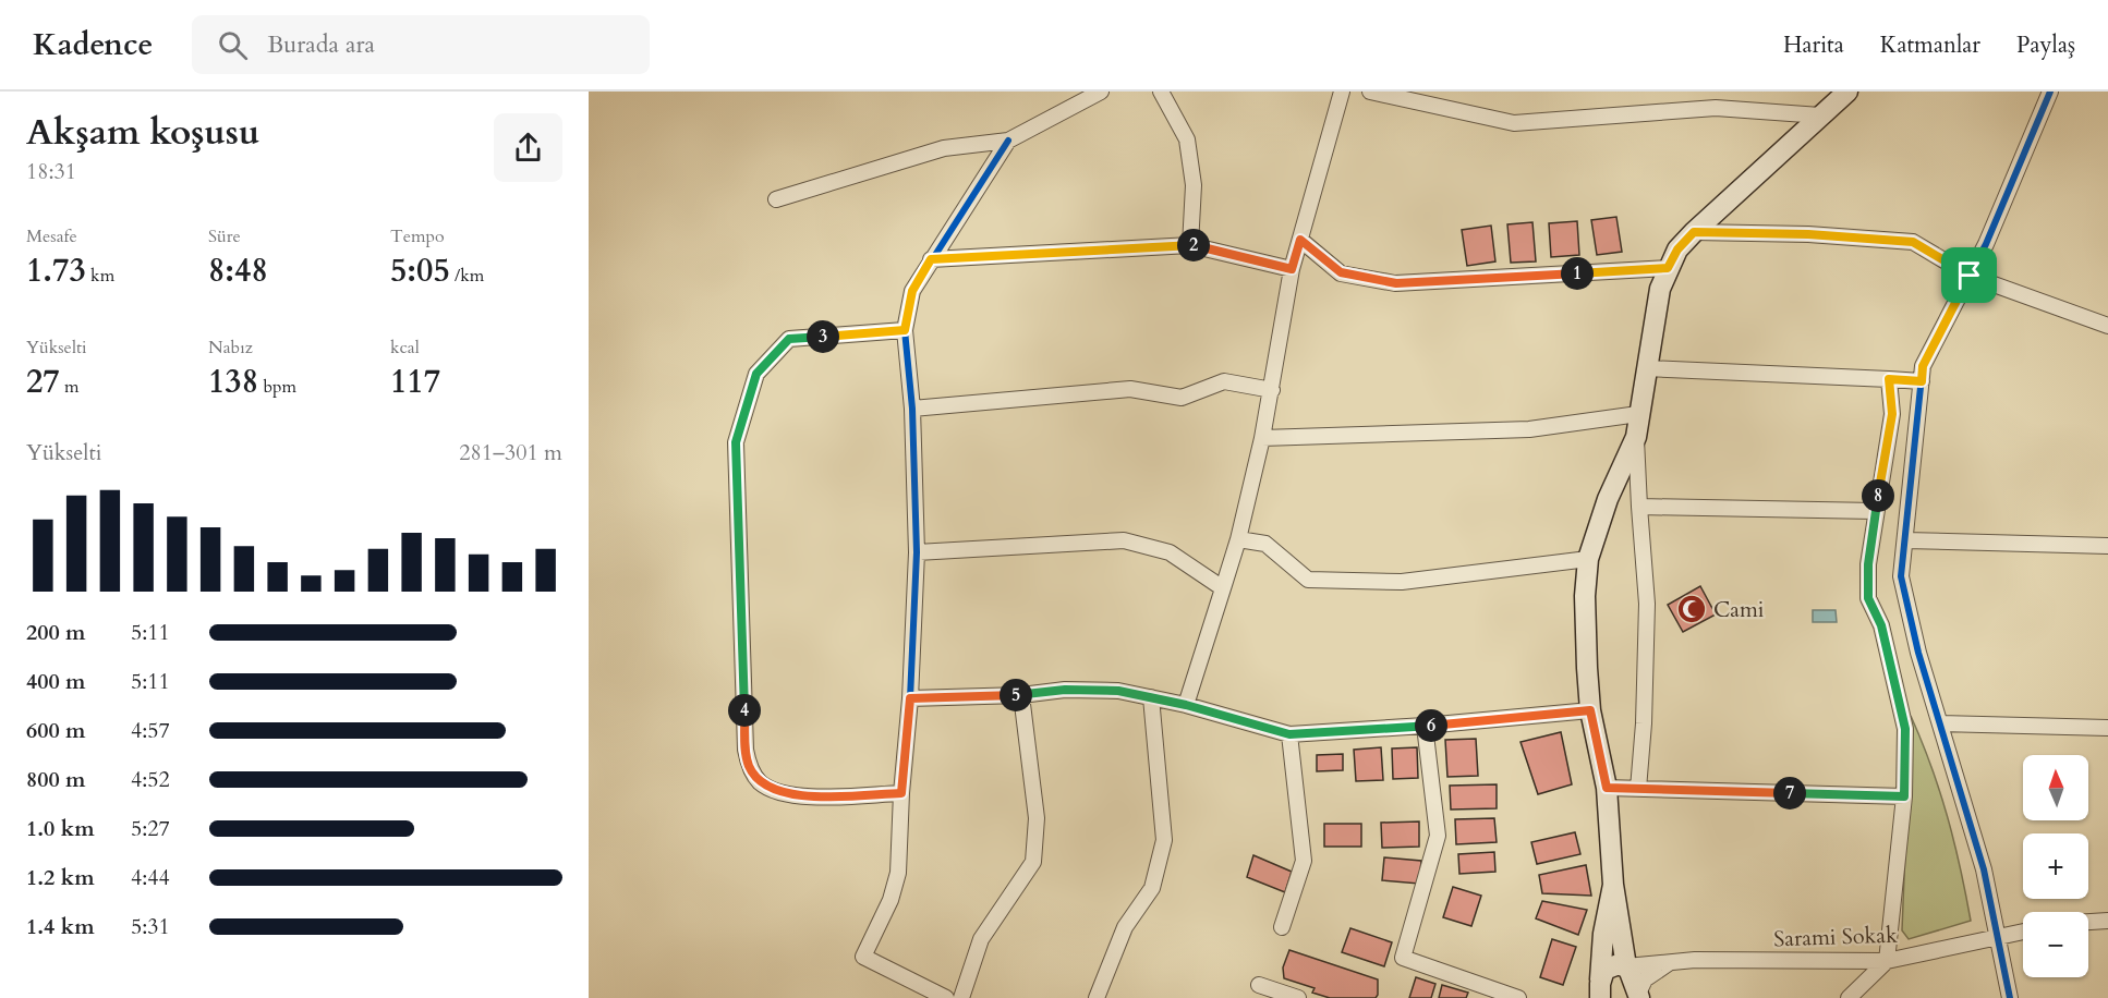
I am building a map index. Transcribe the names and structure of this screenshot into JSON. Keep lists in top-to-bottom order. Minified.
{"streets":{"street":["Sarami Sokak"]},"places":{"mosque":["Cami"]},"north":"top","page":{"header":"Kadence","search":"Burada ara","nav":["Harita","Katmanlar","Paylaş"],"heading":["Akşam koşusu","18:31"],"stats":[["Mesafe","1.73 km"],["Süre","8:48"],["Tempo","5:05 /km"],["Yükselti","27 m"],["Nabız","138 bpm"],["kcal","117"]],"pins":["2","1","3","8","5","4","6","7"],"chart":["Yükselti","281–301 m"],"list":[{"name":"200 m","note":"5:11"},{"name":"400 m","note":"5:11"},{"name":"600 m","note":"4:57"},{"name":"800 m","note":"4:52"},{"name":"1.0 km","note":"5:27"},{"name":"1.2 km","note":"4:44"},{"name":"1.4 km","note":"5:31"}],"map_buttons":["+","−"]}}
